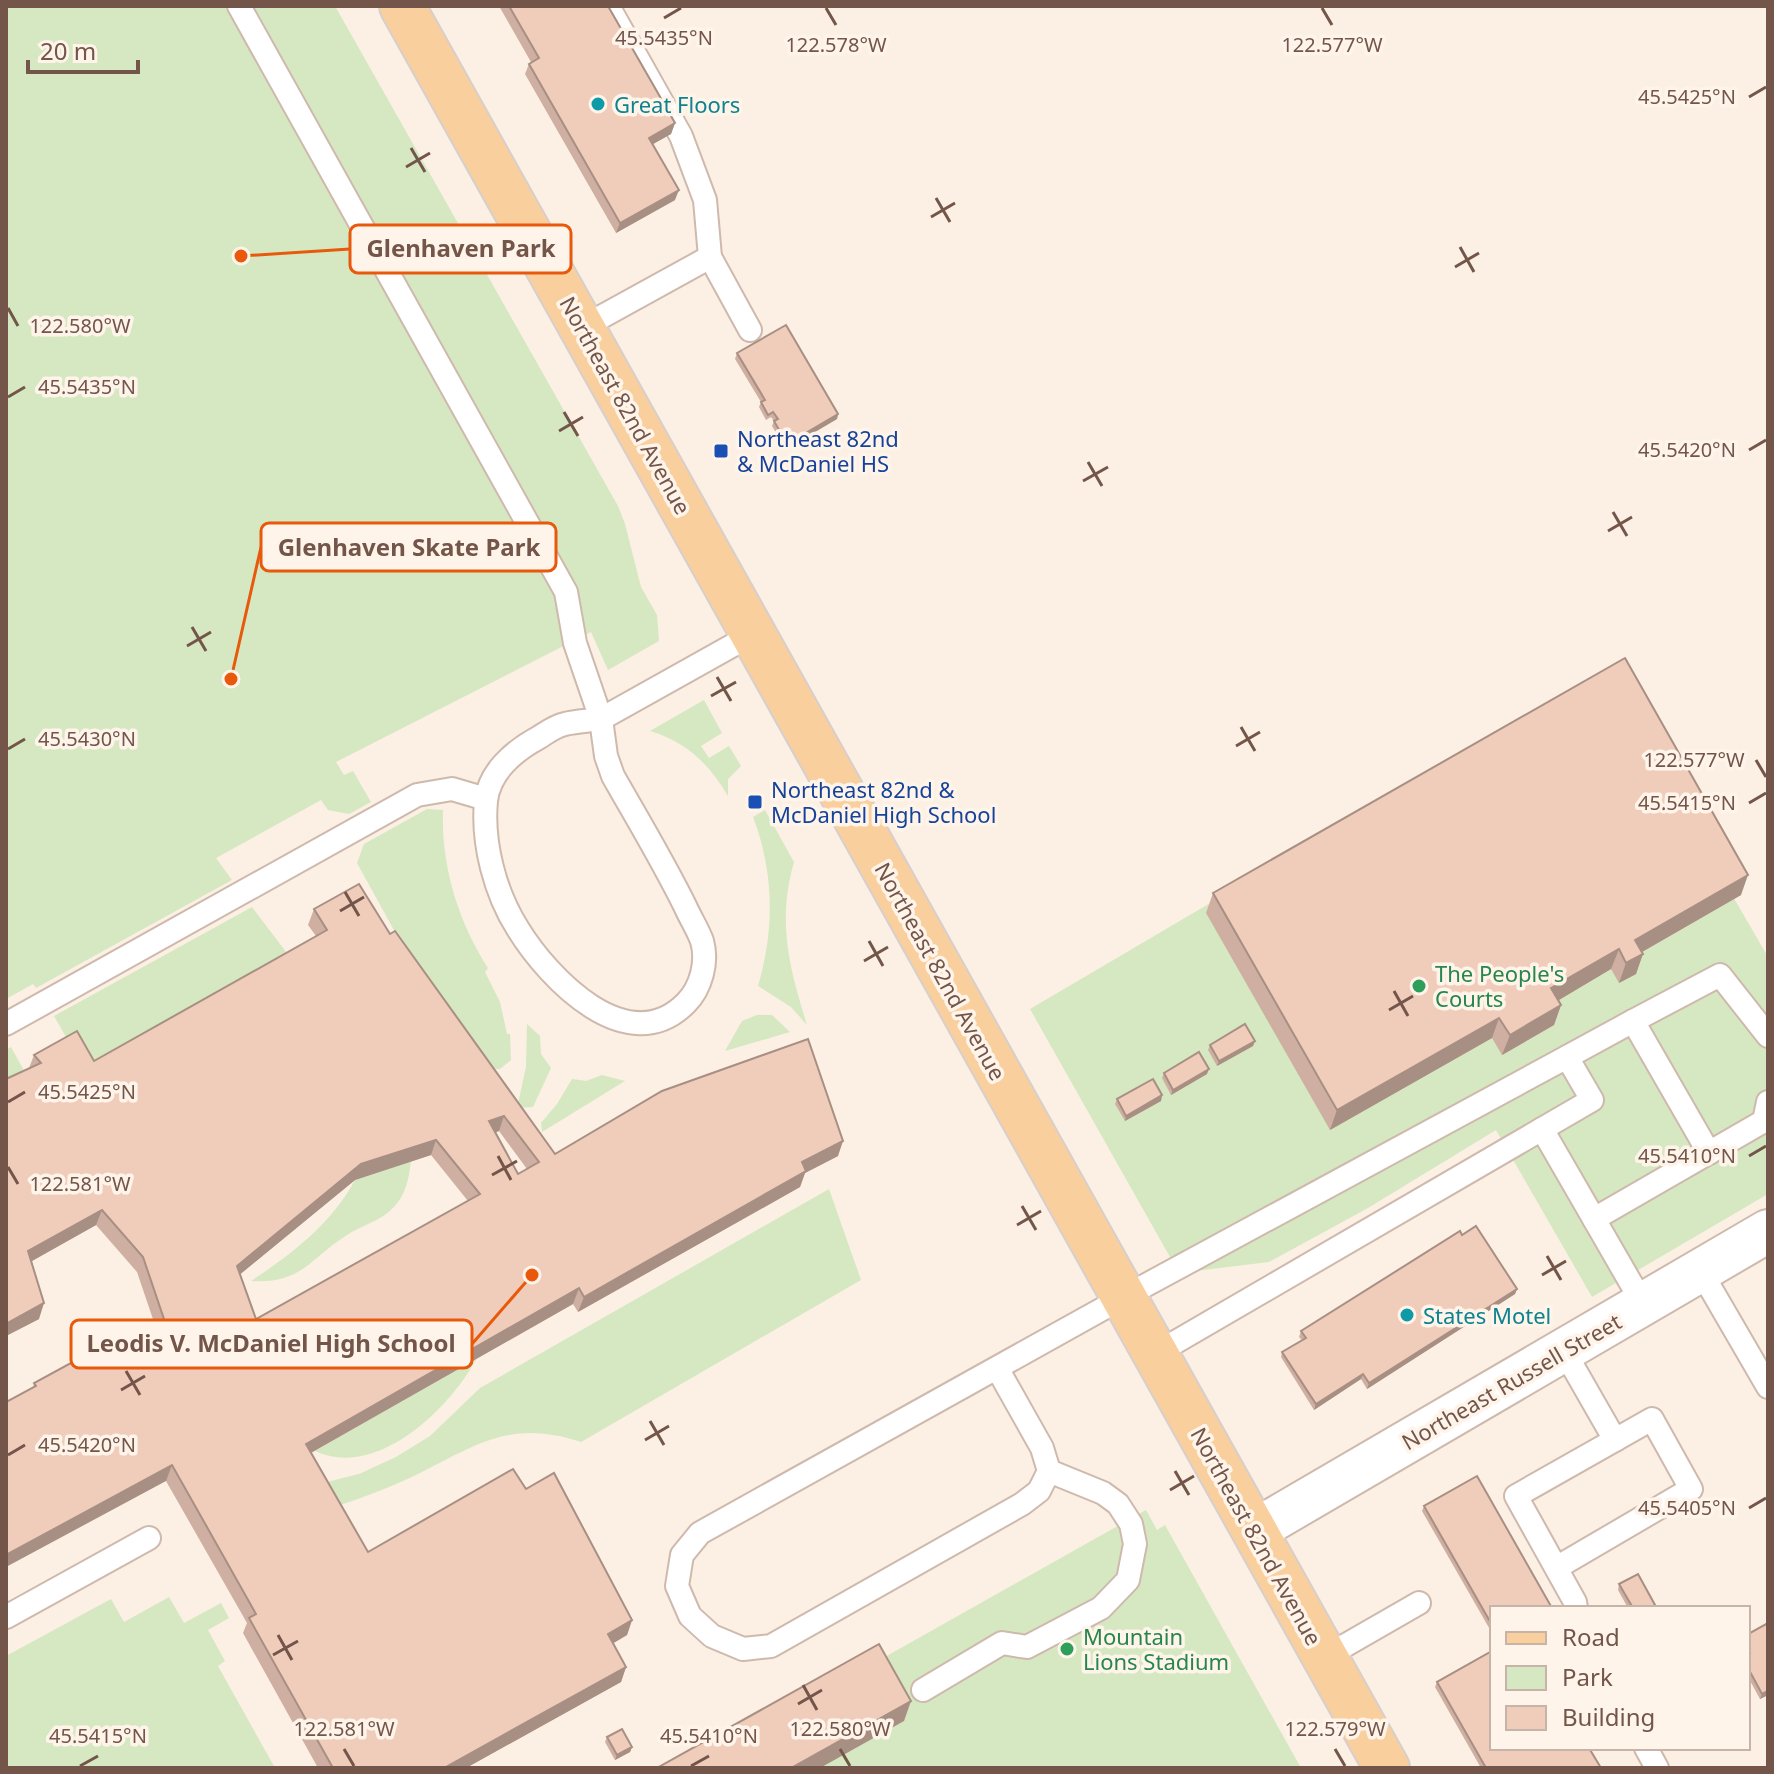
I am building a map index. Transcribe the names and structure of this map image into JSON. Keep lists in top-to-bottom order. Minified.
{"streets":{"main road":["Northeast 82nd Avenue"],"street":["Northeast Russell Street"]},"crossings":[["Northeast 82nd Avenue","Northeast Russell Street"]],"places":{"other":["Great Floors","Glenhaven Park","Glenhaven Skate Park","The People's Courts","Leodis V. McDaniel High School","States Motel","Mountain Lions Stadium"],"transit":["Northeast 82nd & McDaniel HS","Northeast 82nd & McDaniel High School"]},"legend":["Road","Park","Building"],"scale_bar":"20 m","coordinates":["45.5435°N","122.578°W","122.577°W","45.5425°N","122.580°W","45.5420°N","45.5430°N","45.5415°N","45.5410°N","122.581°W","45.5405°N","122.579°W"]}
